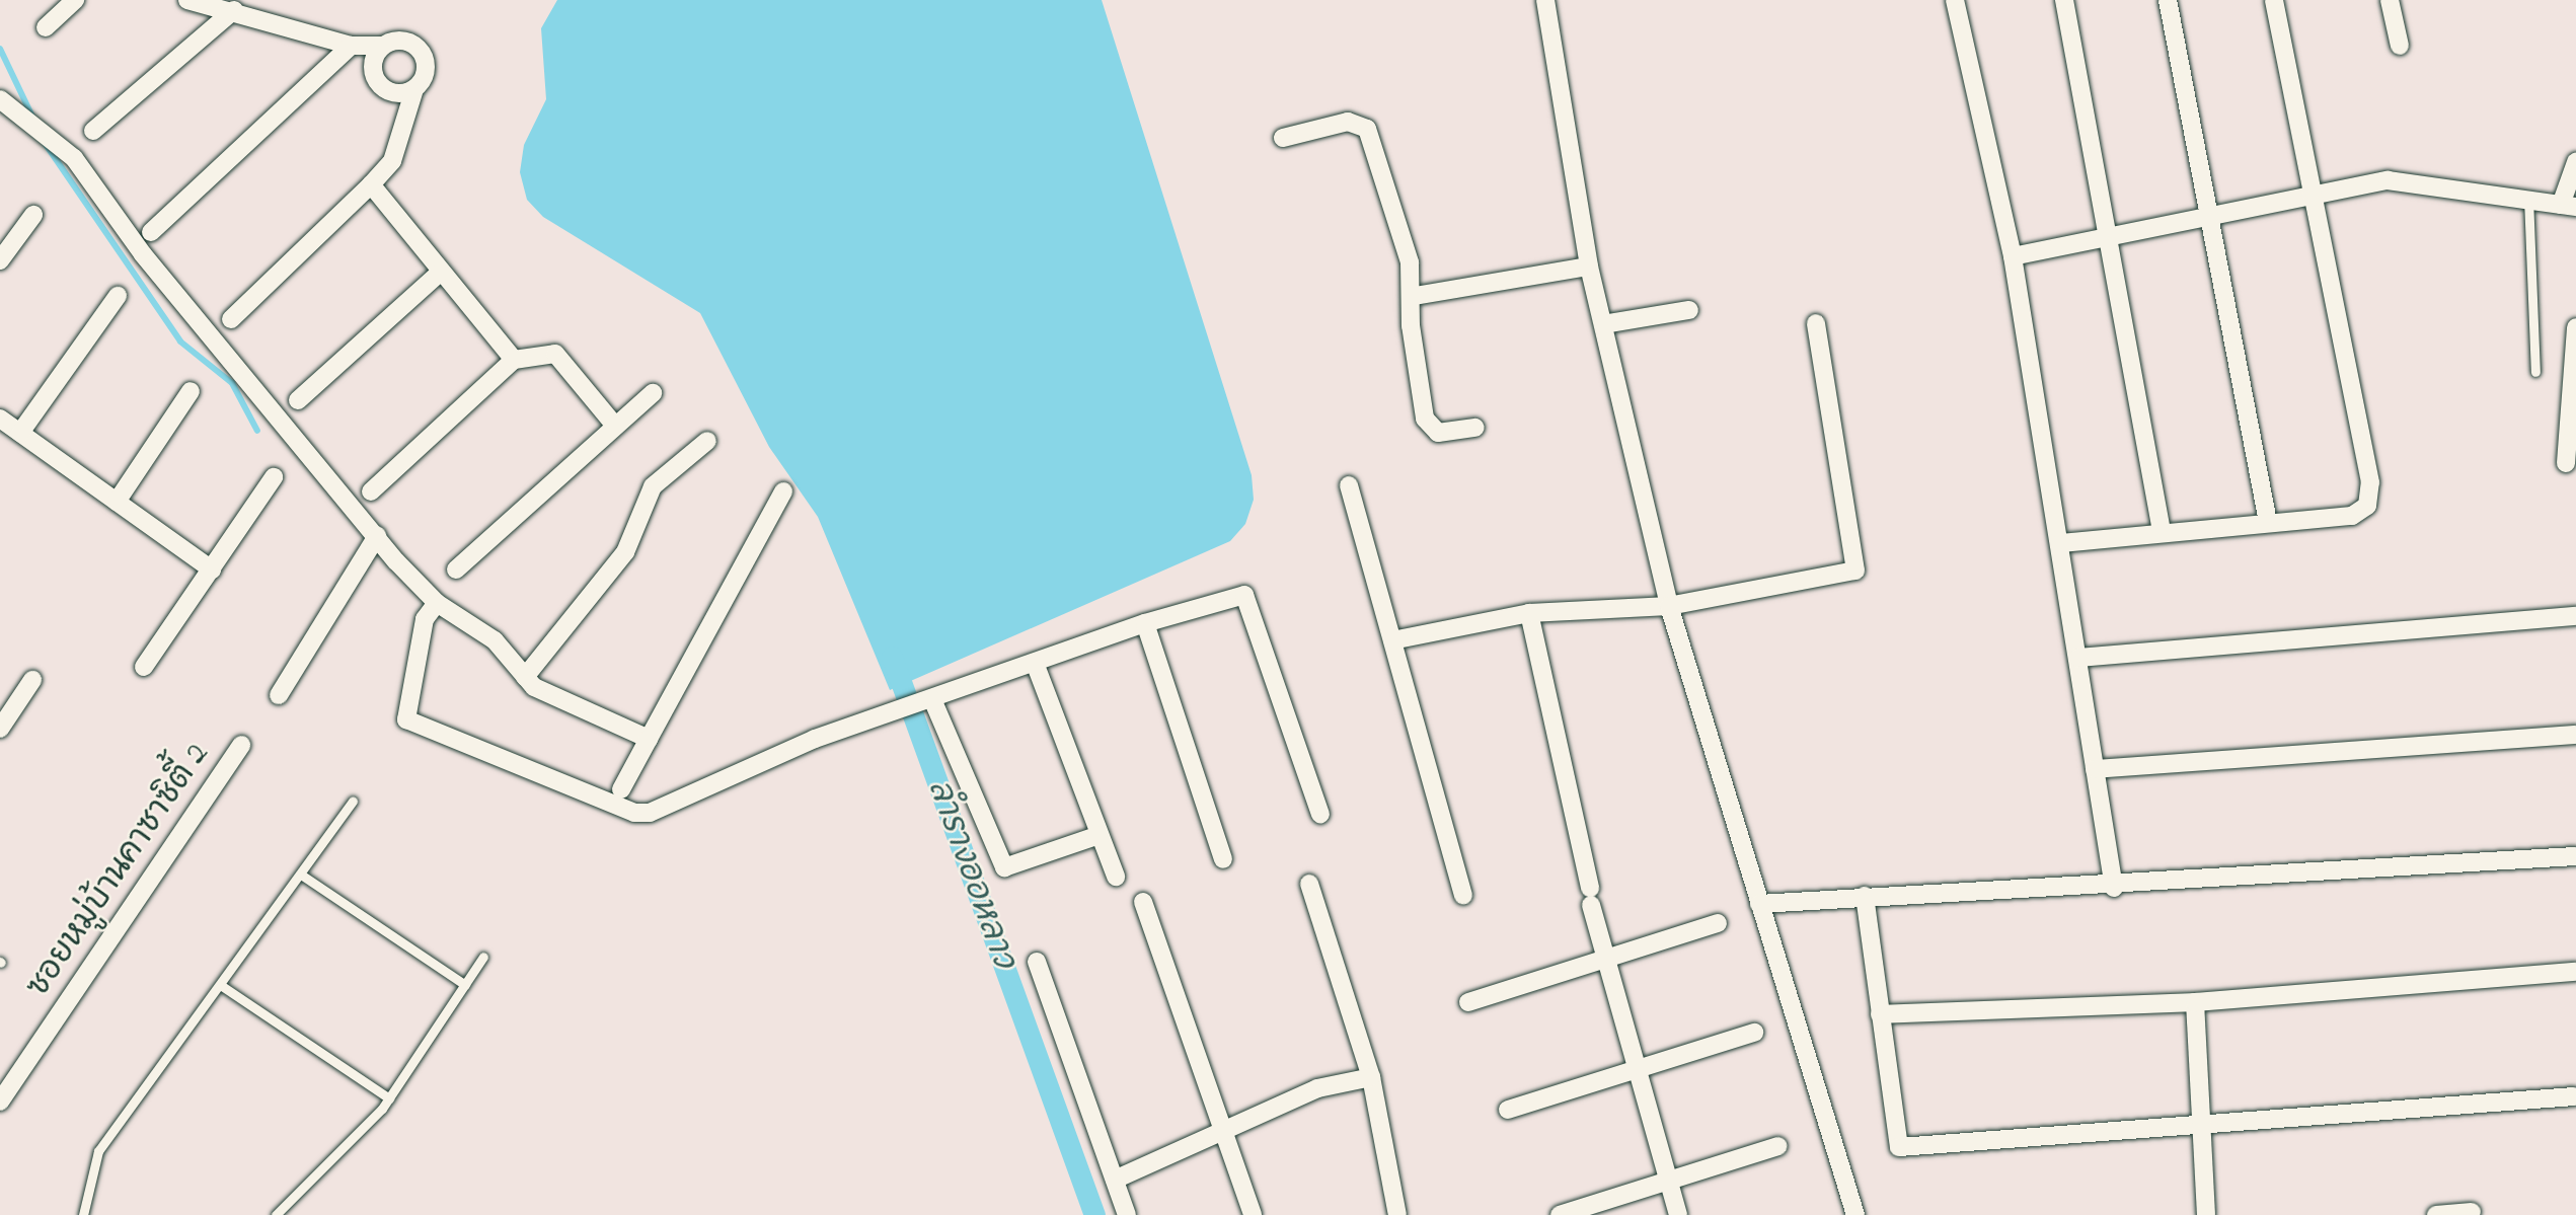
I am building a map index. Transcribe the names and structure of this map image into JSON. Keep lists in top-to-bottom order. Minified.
{"streets":{"street":["ซอยหมู่บ้านคาซาซิตี้ 2"]},"water":["ลำรางออหลาว"]}
